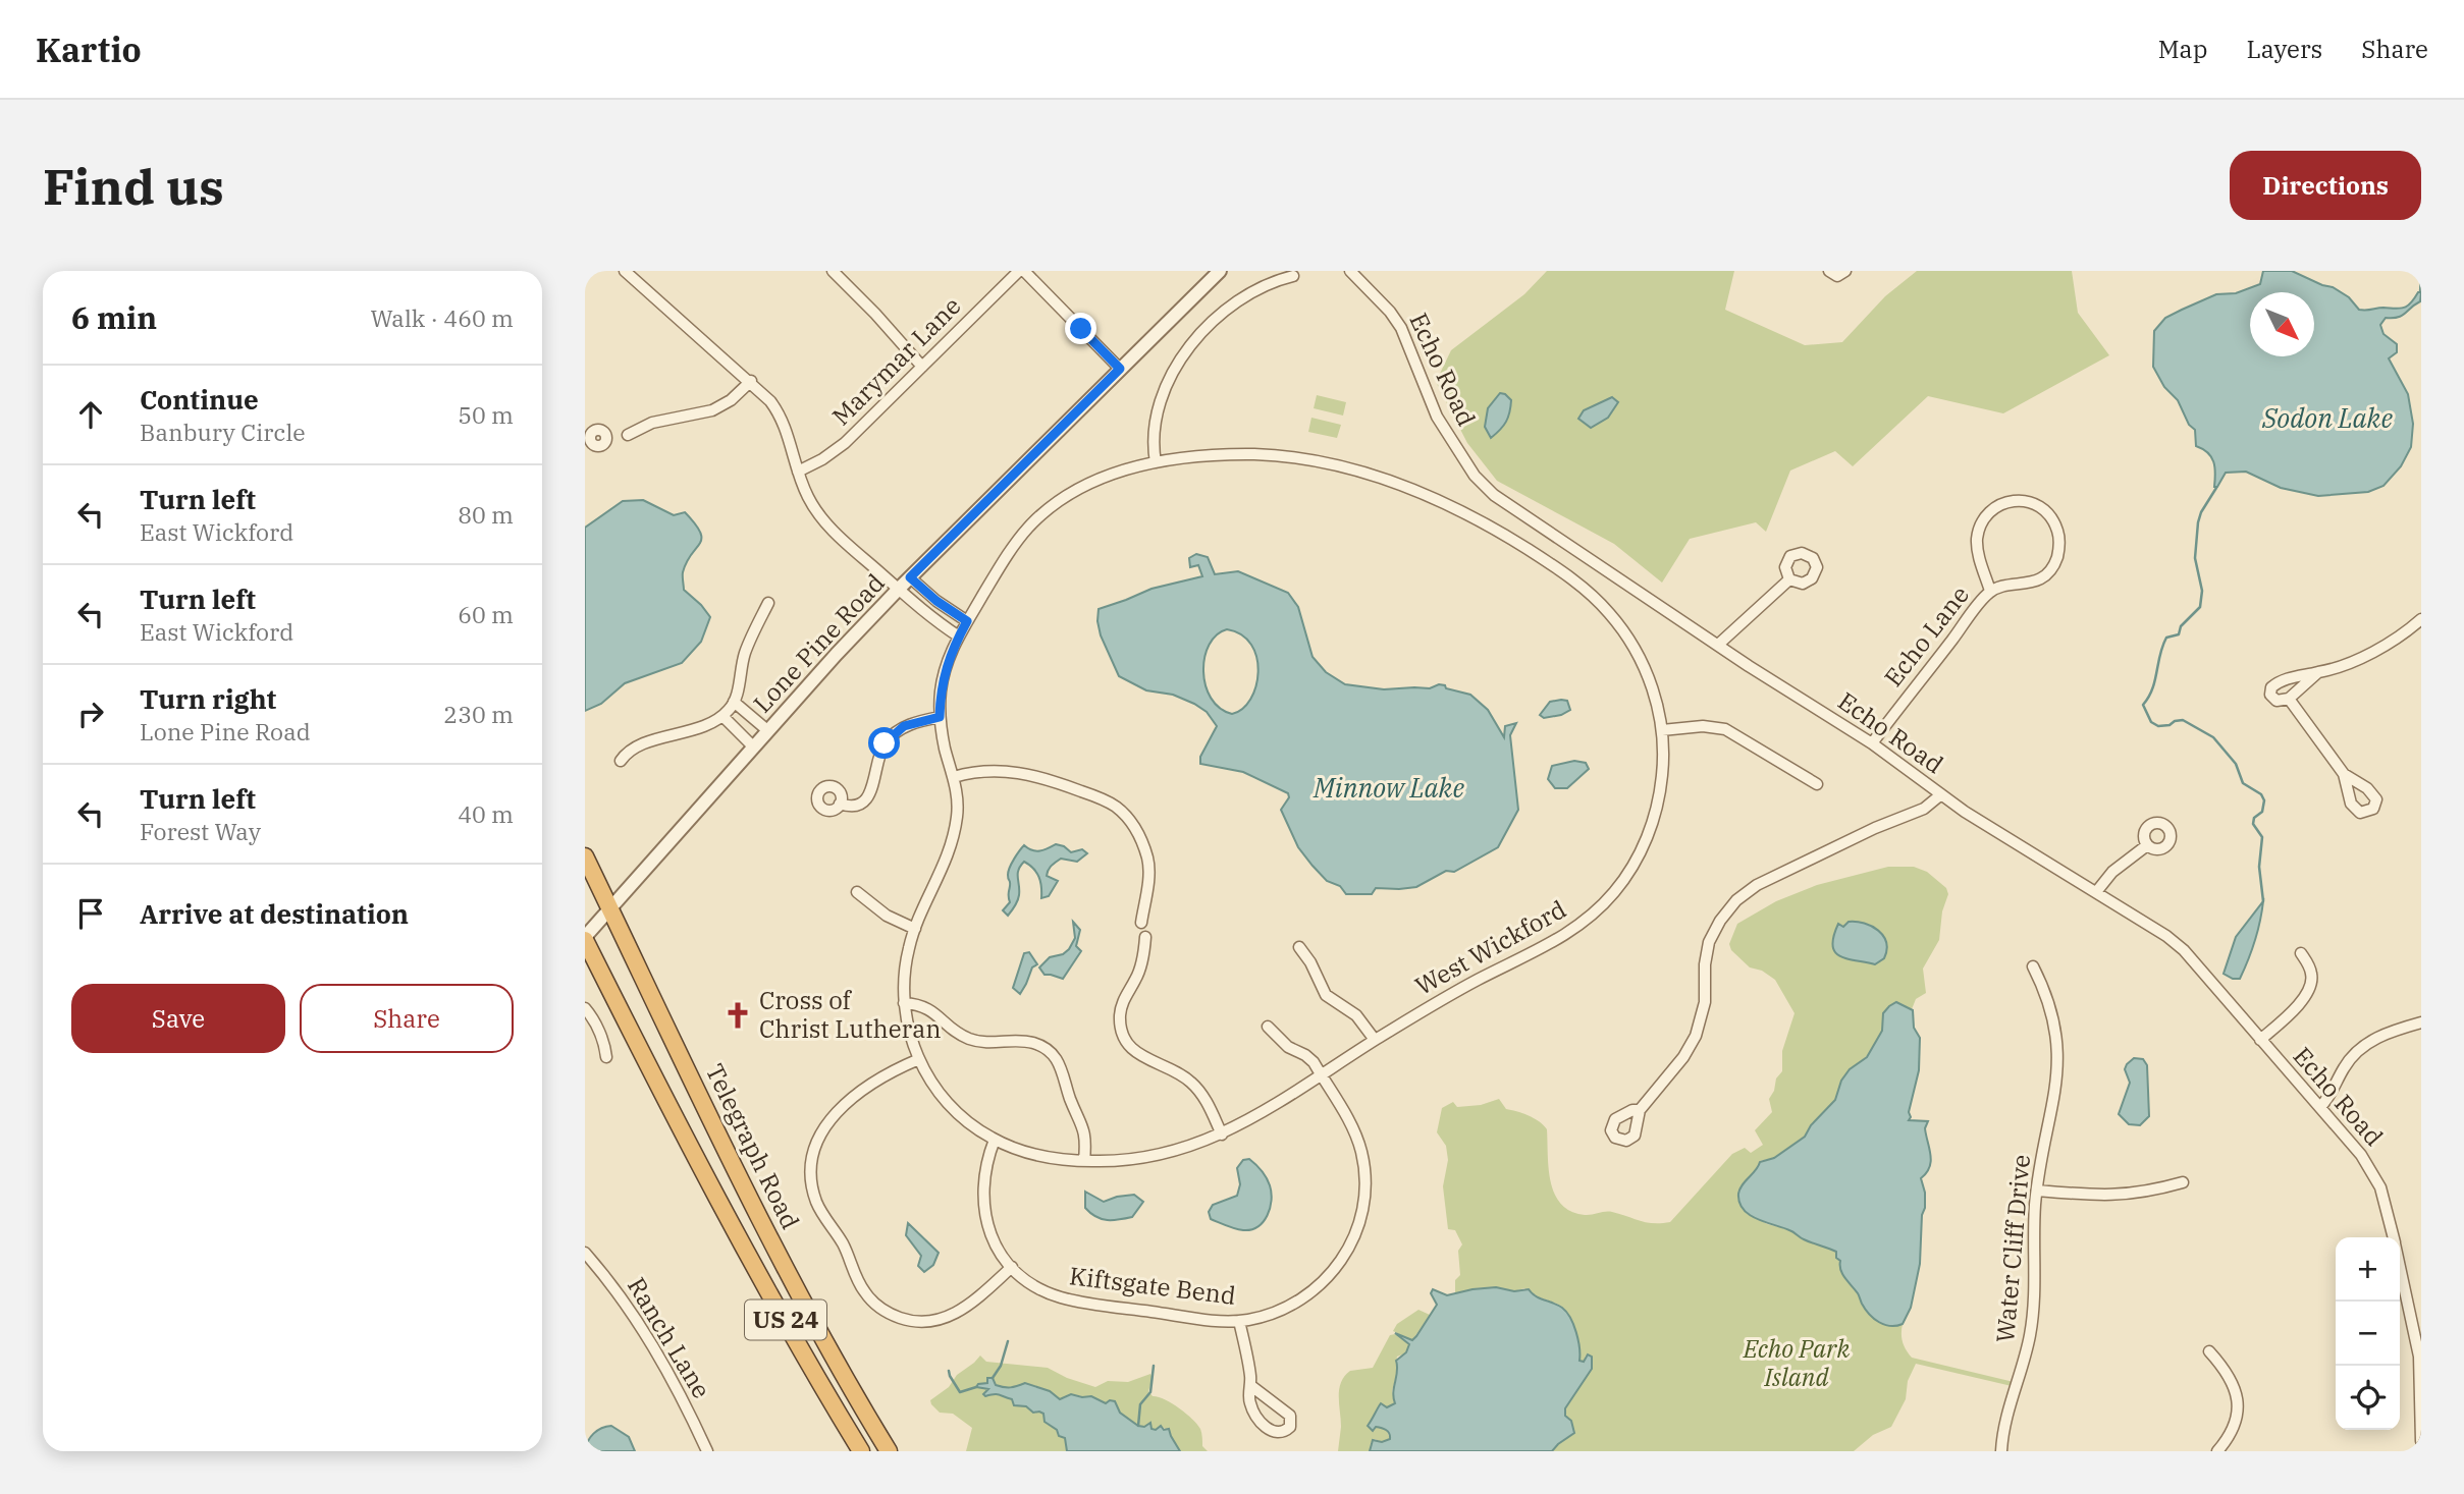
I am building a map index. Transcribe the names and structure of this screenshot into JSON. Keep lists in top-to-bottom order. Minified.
{"streets":{"highway":["Telegraph Road","US 24"],"street":["Marymar Lane","Echo Road","Echo Lane","Lone Pine Road","West Wickford","Water Cliff Drive","Kiftsgate Bend","Ranch Lane"]},"crossings":[["Echo Road","Echo Lane"],["Lone Pine Road","Telegraph Road"],["West Wickford","Kiftsgate Bend"]],"water":["Sodon Lake","Minnow Lake"],"parks":["Echo Park Island"],"places":{"church":["Cross of Christ Lutheran"]},"north":"bottom right","page":{"header":"Kartio","nav":["Map","Layers","Share"],"buttons":["Directions",["Save","Share"]],"title":"Find us","heading":["6 min","Walk · 460 m"],"list":[["Continue","Banbury Circle","50 m"],["Turn left","East Wickford","80 m"],["Turn left","East Wickford","60 m"],["Turn right","Lone Pine Road","230 m"],["Turn left","Forest Way","40 m"],"Arrive at destination"],"map_buttons":["+","−"]}}
